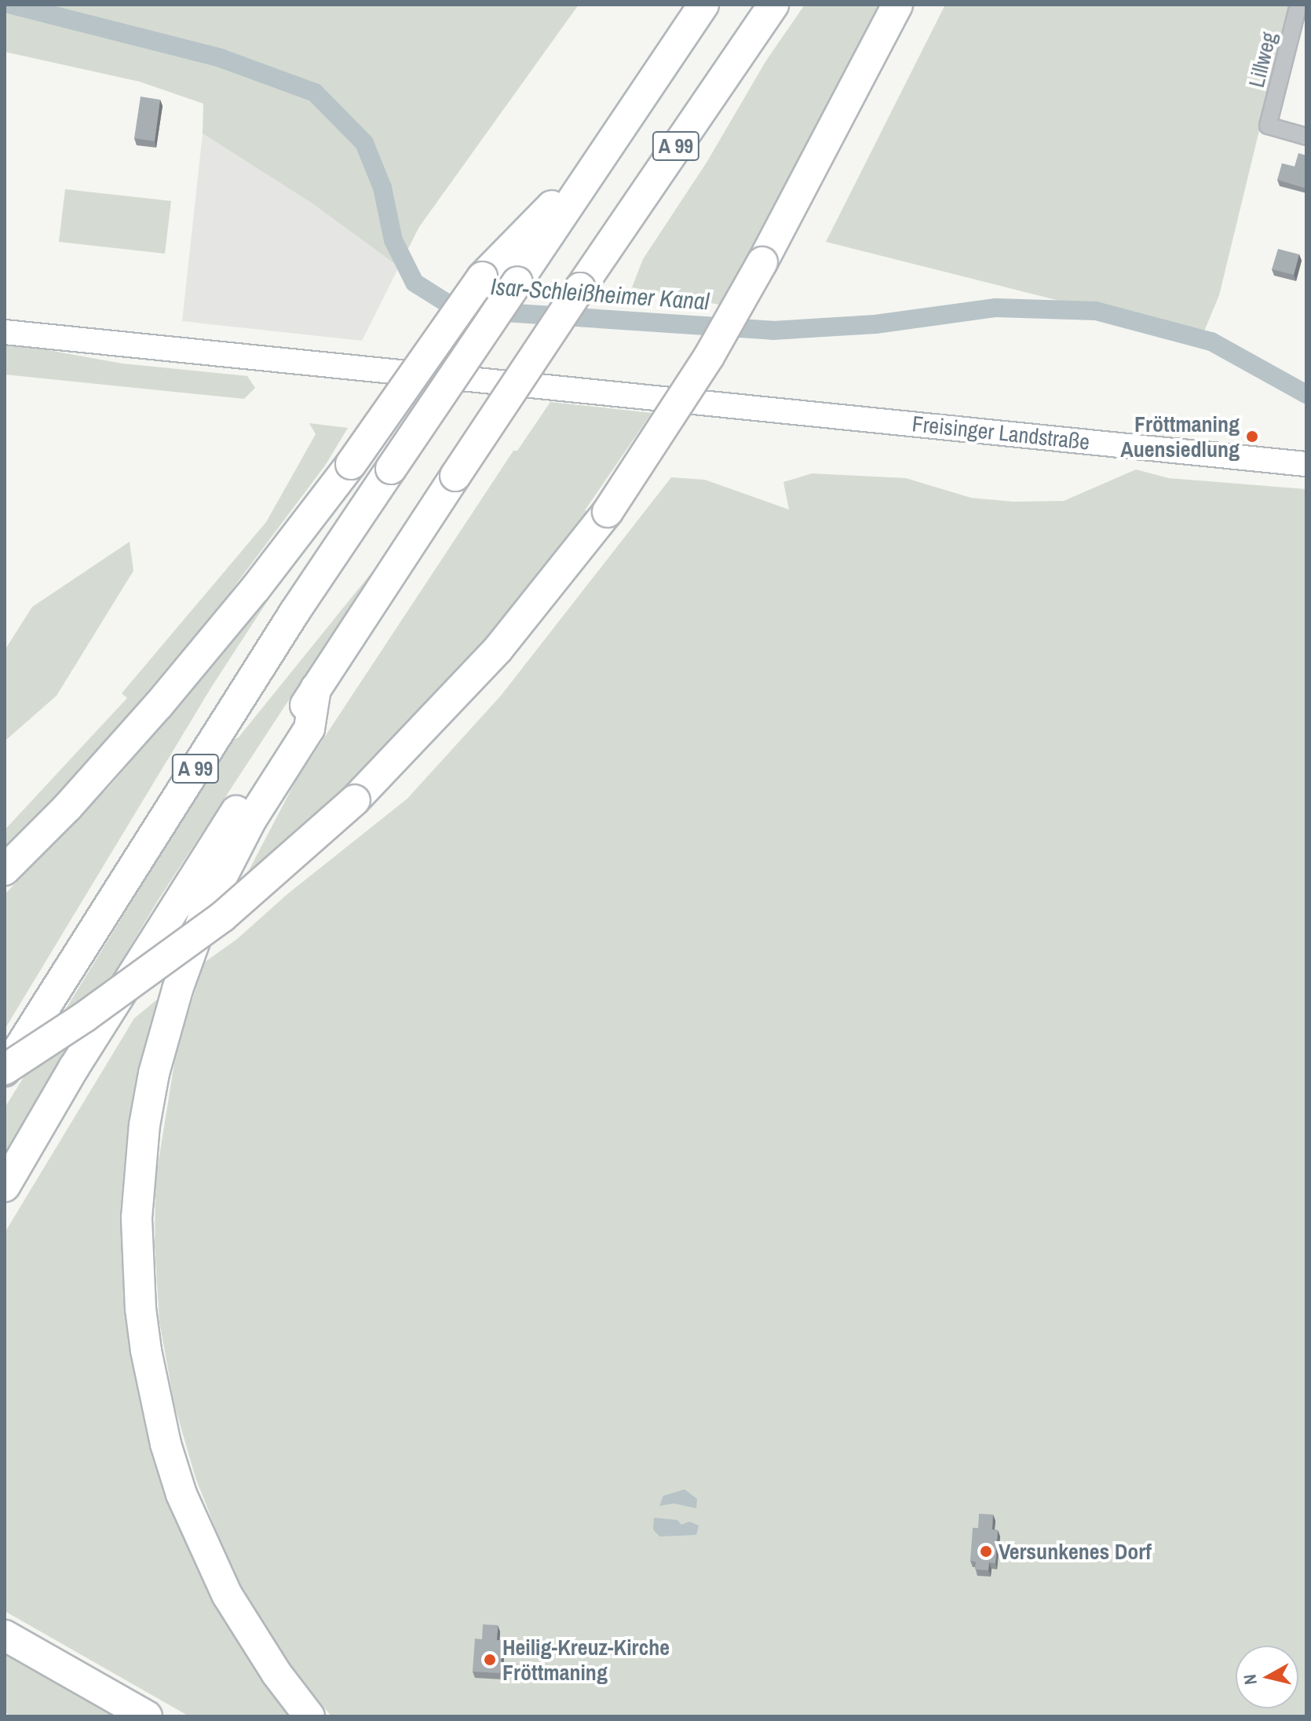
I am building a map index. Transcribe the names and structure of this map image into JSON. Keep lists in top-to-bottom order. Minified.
{"streets":{"highway":["A 99"],"main road":["Freisinger Landstraße"],"street":["Lillweg"]},"water":["Isar-Schleißheimer Kanal"],"places":["Fröttmaning Auensiedlung","Versunkenes Dorf","Heilig-Kreuz-Kirche Fröttmaning"],"north":"left"}
